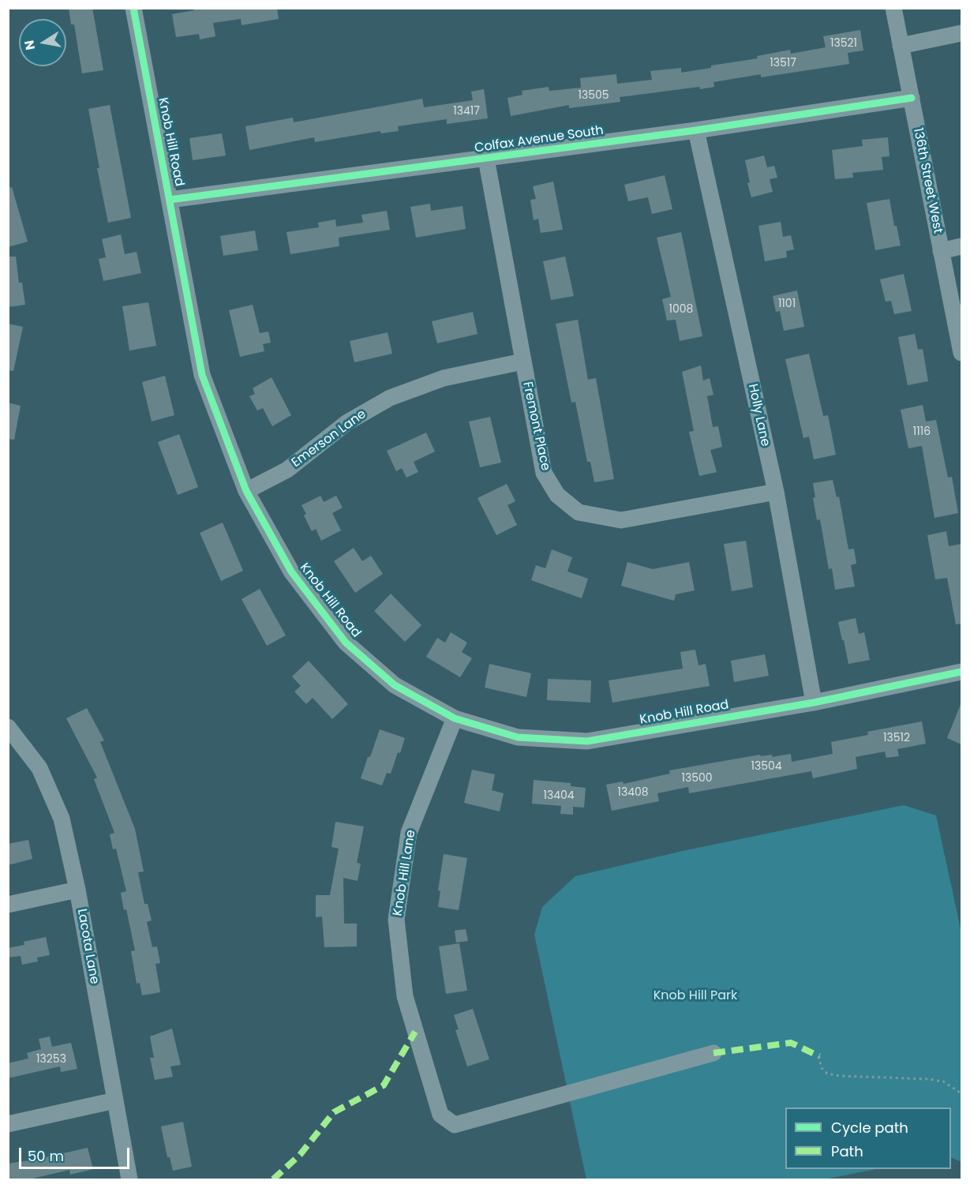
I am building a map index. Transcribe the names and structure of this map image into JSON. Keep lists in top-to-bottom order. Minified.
{"streets":{"street":["Colfax Avenue South","Knob Hill Road","136th Street West","Holly Lane","Fremont Place","Emerson Lane","Knob Hill Lane","Lacota Lane"]},"crossings":[["Colfax Avenue South","Knob Hill Road"],["Colfax Avenue South","136th Street West"],["Colfax Avenue South","Holly Lane"],["Colfax Avenue South","Fremont Place"],["Knob Hill Road","Holly Lane"],["Knob Hill Road","Emerson Lane"],["Knob Hill Road","Knob Hill Lane"],["Holly Lane","Fremont Place"],["Fremont Place","Emerson Lane"]],"parks":["Knob Hill Park"],"house_numbers":["13521","13517","13505","13417","1101","1008","1116","13512","13504","13500","13408","13404","13253"],"legend":["Cycle path","Path"],"scale_bar":"50 m","north":"left"}
